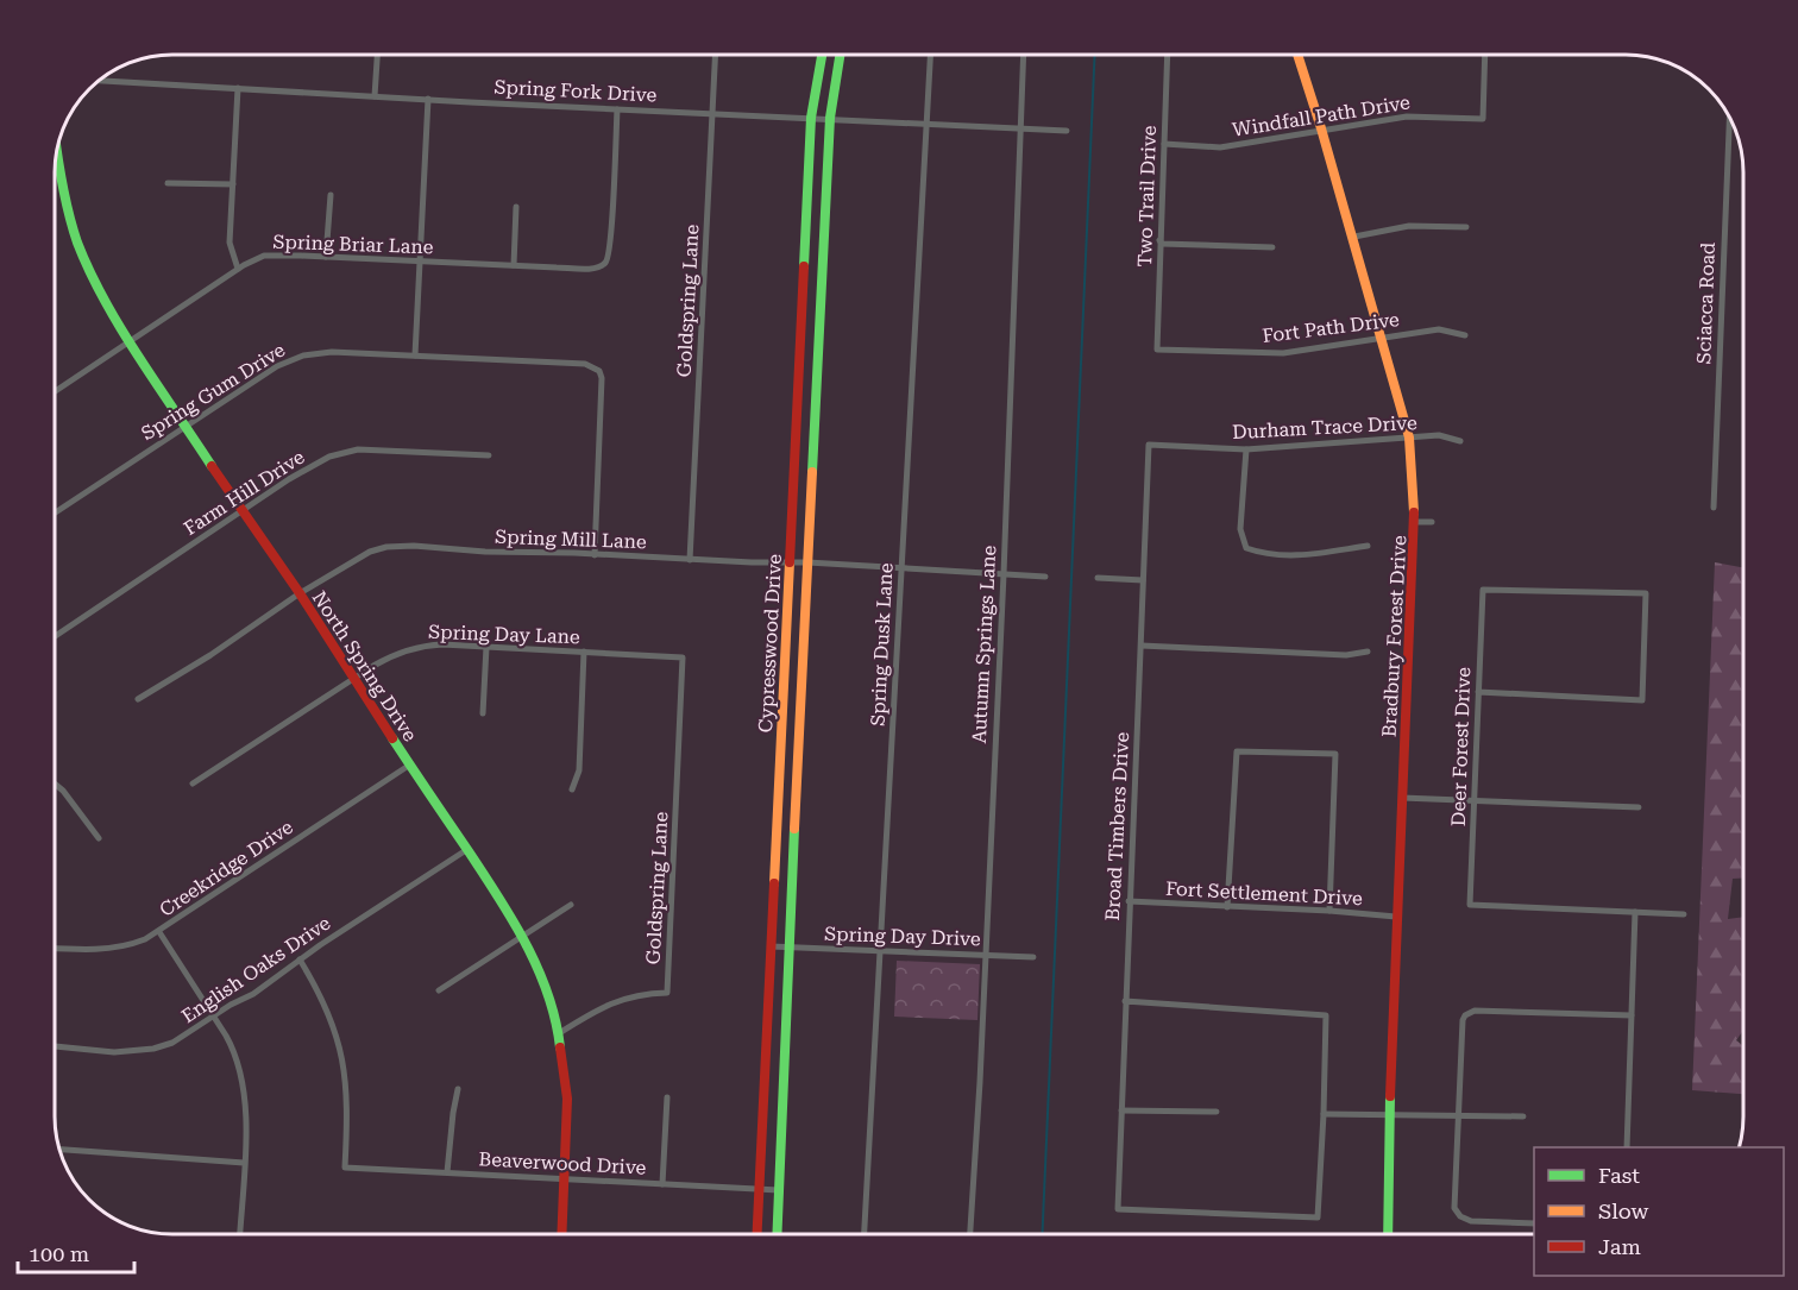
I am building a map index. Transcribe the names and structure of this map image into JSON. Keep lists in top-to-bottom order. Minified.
{"streets":{"street":["Spring Fork Drive","Windfall Path Drive","Two Trail Drive","Spring Briar Lane","Goldspring Lane","Sciacca Road","Fort Path Drive","Spring Gum Drive","Durham Trace Drive","Farm Hill Drive","Spring Mill Lane","Spring Day Lane","Bradbury Forest Drive","Cypresswood Drive","Spring Dusk Lane","Autumn Springs Lane","North Spring Drive","Deer Forest Drive","Broad Timbers Drive","Creekridge Drive","Fort Settlement Drive","Spring Day Drive","English Oaks Drive","Beaverwood Drive"]},"crossings":[["Spring Fork Drive","Spring Briar Lane"],["Spring Fork Drive","Goldspring Lane"],["Spring Fork Drive","Cypresswood Drive"],["Spring Fork Drive","Spring Dusk Lane"],["Spring Fork Drive","Autumn Springs Lane"],["Windfall Path Drive","Two Trail Drive"],["Windfall Path Drive","Bradbury Forest Drive"],["Two Trail Drive","Fort Path Drive"],["Spring Briar Lane","North Spring Drive"],["Goldspring Lane","Spring Mill Lane"],["Goldspring Lane","Spring Day Lane"],["Goldspring Lane","North Spring Drive"],["Fort Path Drive","Bradbury Forest Drive"],["Spring Gum Drive","Spring Mill Lane"],["Spring Gum Drive","North Spring Drive"],["Durham Trace Drive","Bradbury Forest Drive"],["Durham Trace Drive","Broad Timbers Drive"],["Farm Hill Drive","North Spring Drive"],["Spring Mill Lane","Cypresswood Drive"],["Spring Mill Lane","Spring Dusk Lane"],["Spring Mill Lane","Autumn Springs Lane"],["Spring Mill Lane","North Spring Drive"],["Spring Day Lane","North Spring Drive"],["Bradbury Forest Drive","Fort Settlement Drive"],["Cypresswood Drive","Spring Day Drive"],["Cypresswood Drive","Beaverwood Drive"],["Spring Dusk Lane","Spring Day Drive"],["Autumn Springs Lane","Spring Day Drive"],["North Spring Drive","Creekridge Drive"],["North Spring Drive","English Oaks Drive"],["North Spring Drive","Beaverwood Drive"],["Broad Timbers Drive","Fort Settlement Drive"],["English Oaks Drive","Beaverwood Drive"]],"legend":["Fast","Slow","Jam"],"scale_bar":"100 m"}
